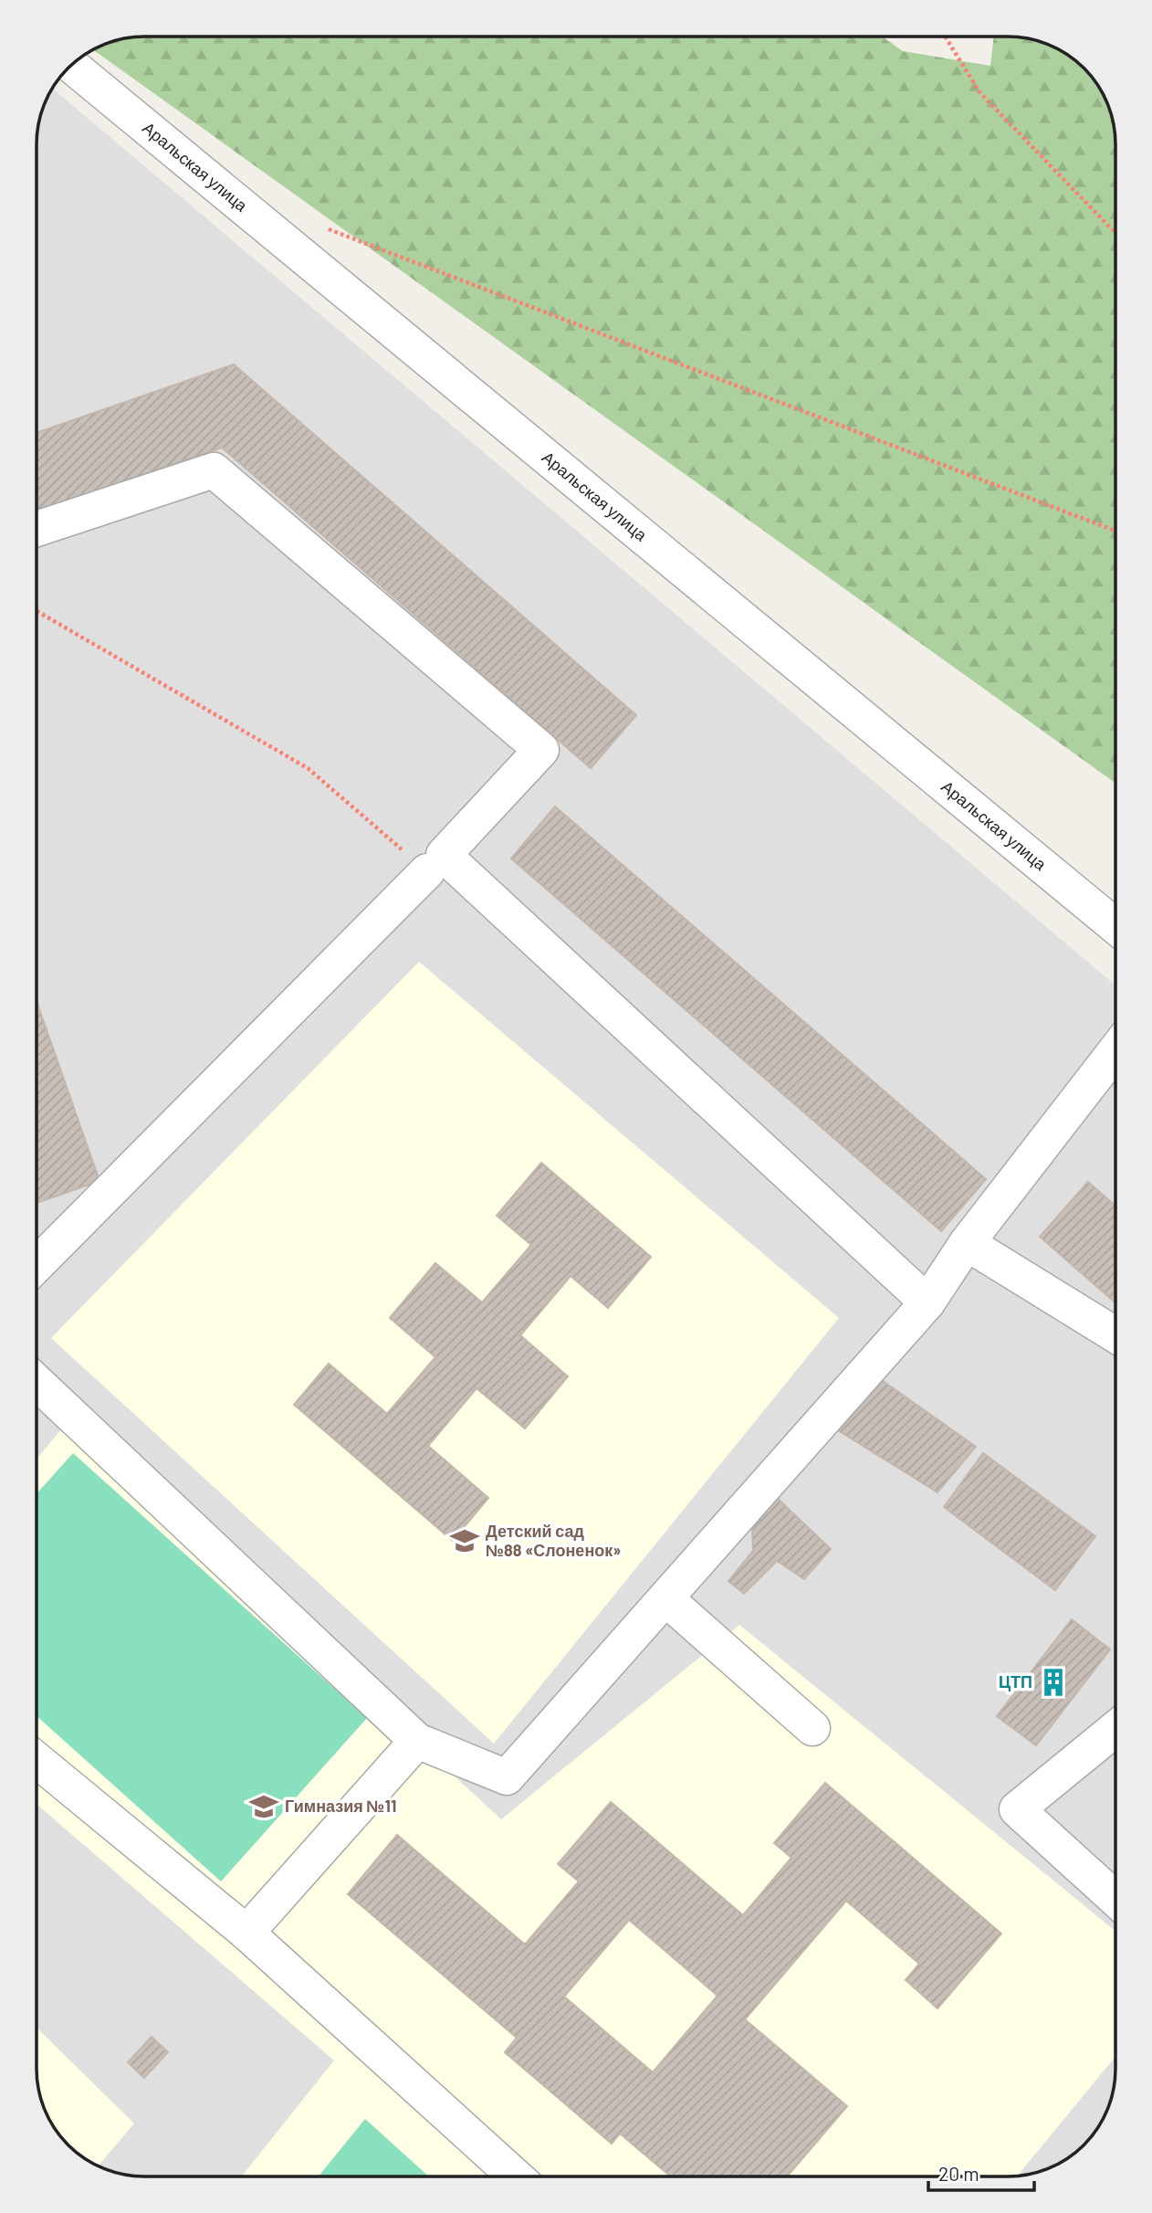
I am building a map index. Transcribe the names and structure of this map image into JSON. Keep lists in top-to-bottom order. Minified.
{"streets":{"street":["Аральская улица"]},"places":{"school or university":["Детский сад №88 «Слоненок»","Гимназия №11"],"building":["ЦТП"]},"scale_bar":"20 m"}
